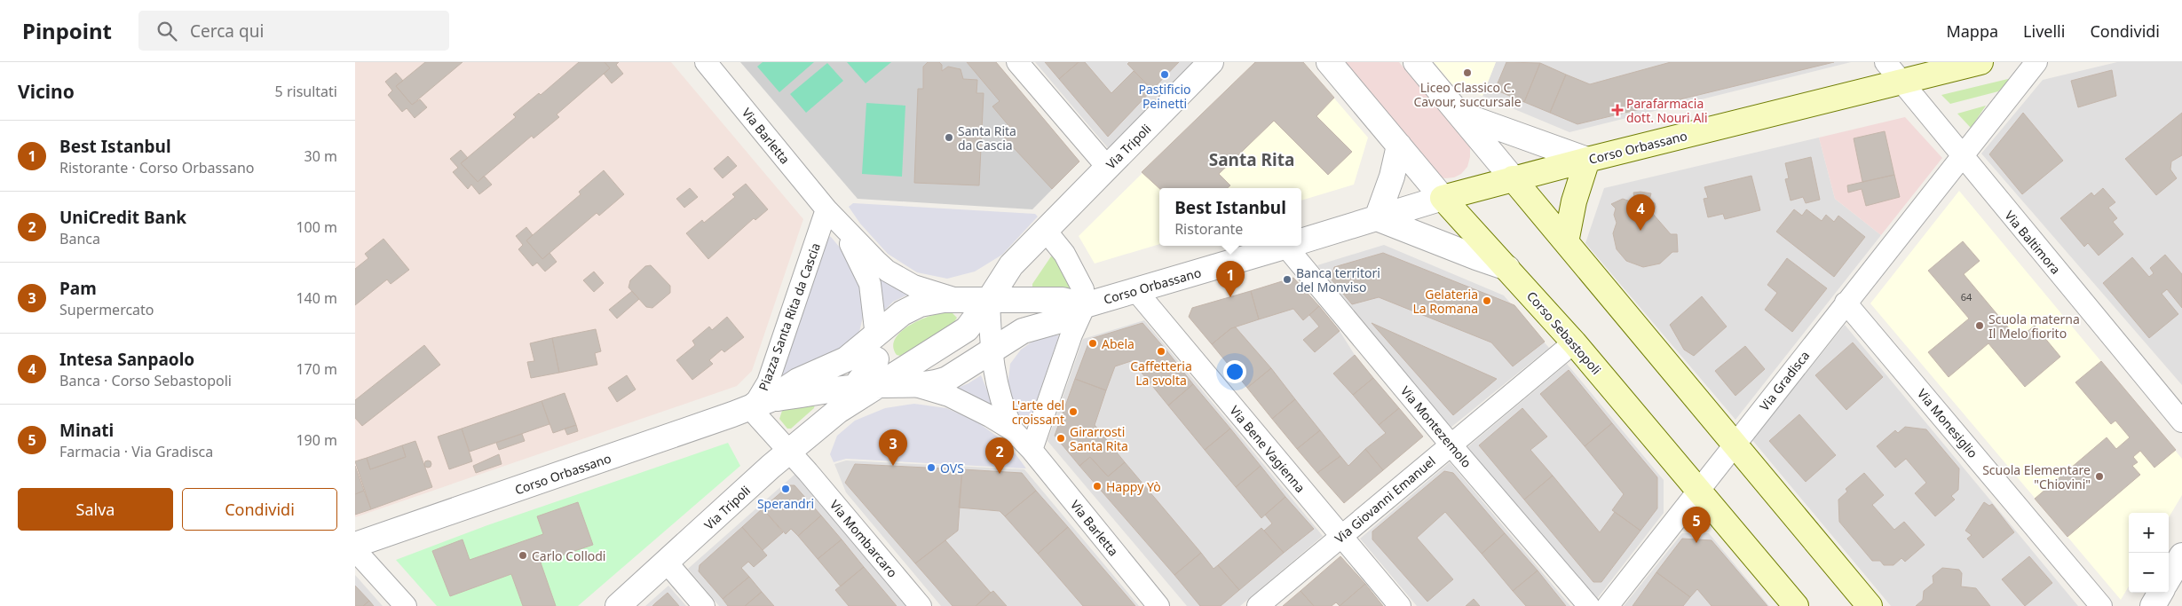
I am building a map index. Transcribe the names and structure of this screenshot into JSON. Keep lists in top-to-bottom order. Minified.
{"streets":{"main road":["Corso Orbassano","Corso Sebastopoli"],"street":["Via Barletta","Via Tripoli","Via Baltimora","Piazza Santa Rita da Cascia","Via Gradisca","Via Monesiglio","Via Montezemolo","Via Bene Vagienna","Via Giovanni Emanuel","Via Mombarcaro"]},"crossings":[["Via Barletta","Piazza Santa Rita da Cascia"],["Via Tripoli","Piazza Santa Rita da Cascia"],["Via Tripoli","Via Mombarcaro"],["Corso Orbassano","Via Baltimora"],["Corso Orbassano","Piazza Santa Rita da Cascia"],["Corso Orbassano","Corso Sebastopoli"],["Corso Orbassano","Via Bene Vagienna"],["Via Baltimora","Via Gradisca"],["Corso Sebastopoli","Via Gradisca"],["Corso Sebastopoli","Via Giovanni Emanuel"],["Via Gradisca","Via Monesiglio"],["Via Montezemolo","Via Giovanni Emanuel"],["Via Bene Vagienna","Via Giovanni Emanuel"]],"districts":["Santa Rita"],"places":{"other":["Liceo Classico C. Cavour, succursale","Pastificio Peinetti","Santa Rita da Cascia","Banca territori del Monviso","Gelateria La Romana","Scuola materna Il Melo fiorito","Abela","Caffetteria La svolta","L'arte del croissant","Girarrosti Santa Rita","OVS","Scuola Elementare \"Chiovini\"","Happy Yò","Sperandri","Carlo Collodi"],"health":["Parafarmacia dott. Nouri Ali"]},"house_numbers":["64"],"page":{"header":"Pinpoint","search":"Cerca qui","nav":["Mappa","Livelli","Condividi"],"heading":["Vicino","5 risultati"],"list":[{"mark":"1","name":"Best Istanbul","note":"Ristorante · Corso Orbassano","value":"30 m"},{"mark":"2","name":"UniCredit Bank","note":"Banca","value":"100 m"},{"mark":"3","name":"Pam","note":"Supermercato","value":"140 m"},{"mark":"4","name":"Intesa Sanpaolo","note":"Banca · Corso Sebastopoli","value":"170 m"},{"mark":"5","name":"Minati","note":"Farmacia · Via Gradisca","value":"190 m"}],"popup":["Best Istanbul","Ristorante"],"pins":["4","1","3","2","5"],"buttons":["Salva","Condividi"],"map_buttons":["+","−"]}}
